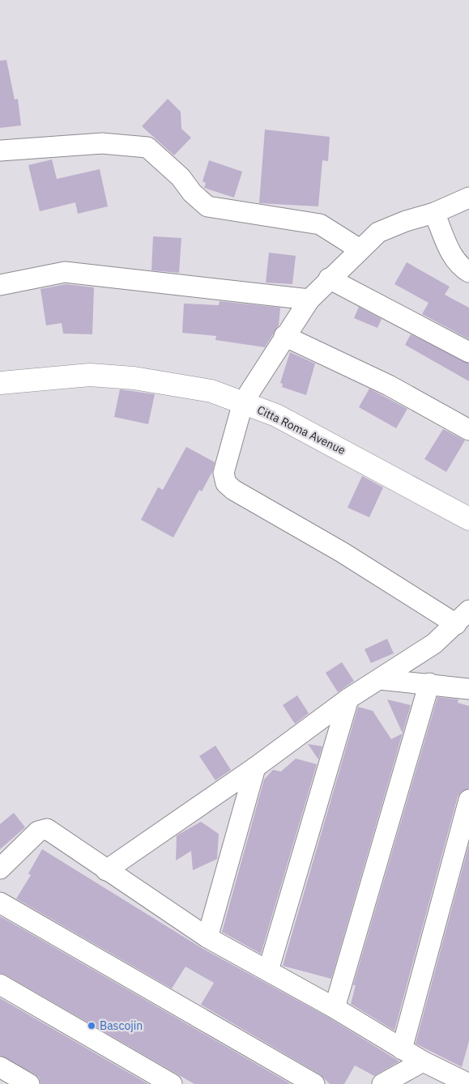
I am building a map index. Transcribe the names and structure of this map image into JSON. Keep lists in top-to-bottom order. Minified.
{"streets":{"street":["Citta Roma Avenue"]},"places":["Bascojin"]}
